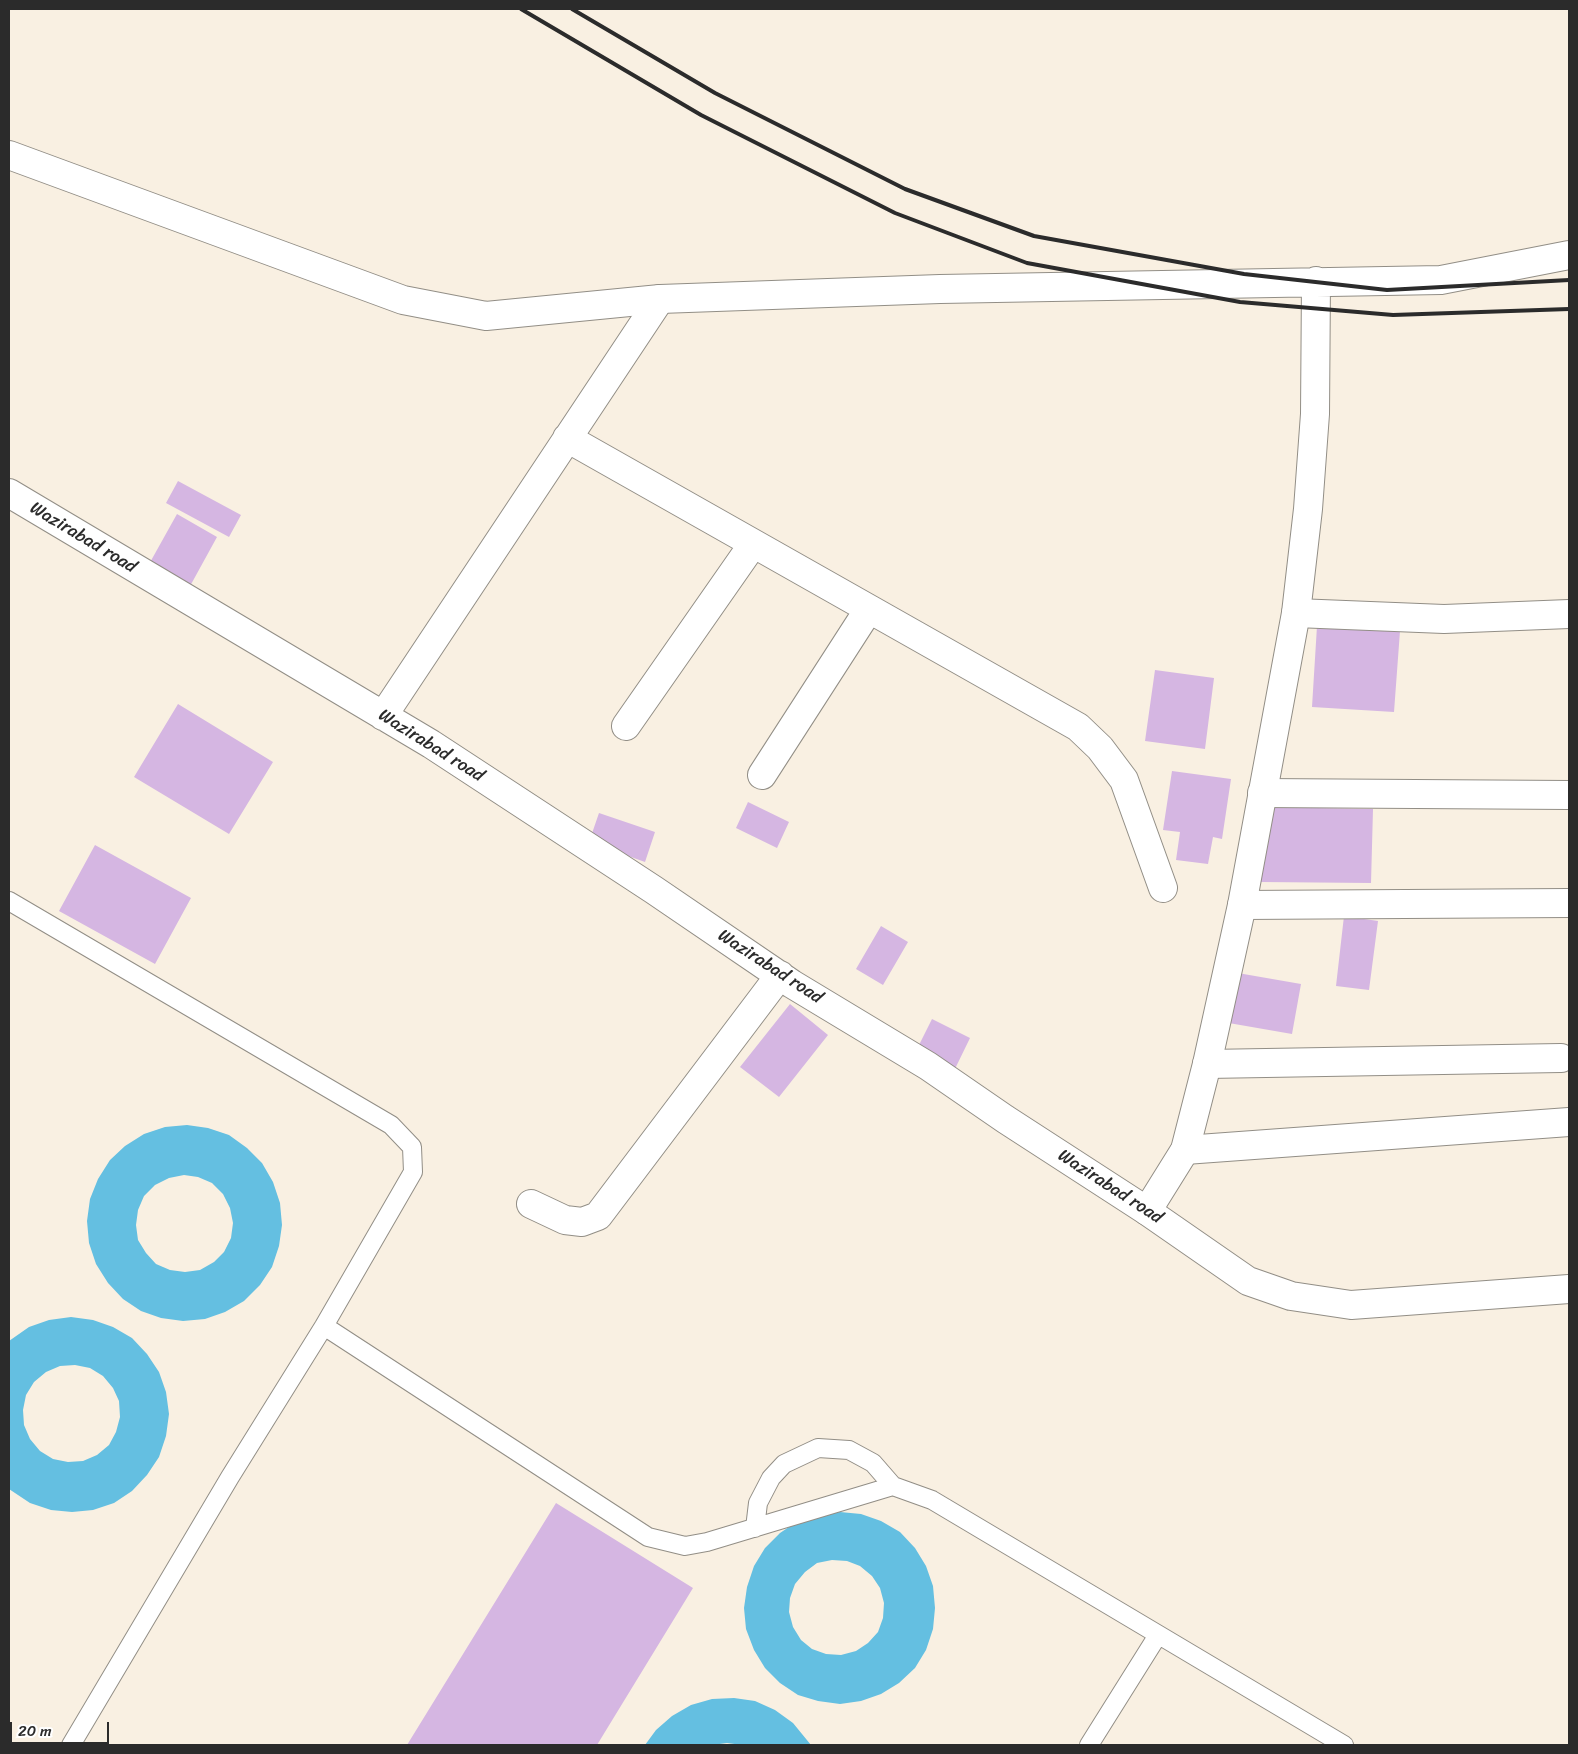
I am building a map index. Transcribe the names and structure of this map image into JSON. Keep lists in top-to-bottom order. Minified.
{"streets":{"street":["Wazirabad road"]},"scale_bar":"20 m"}
